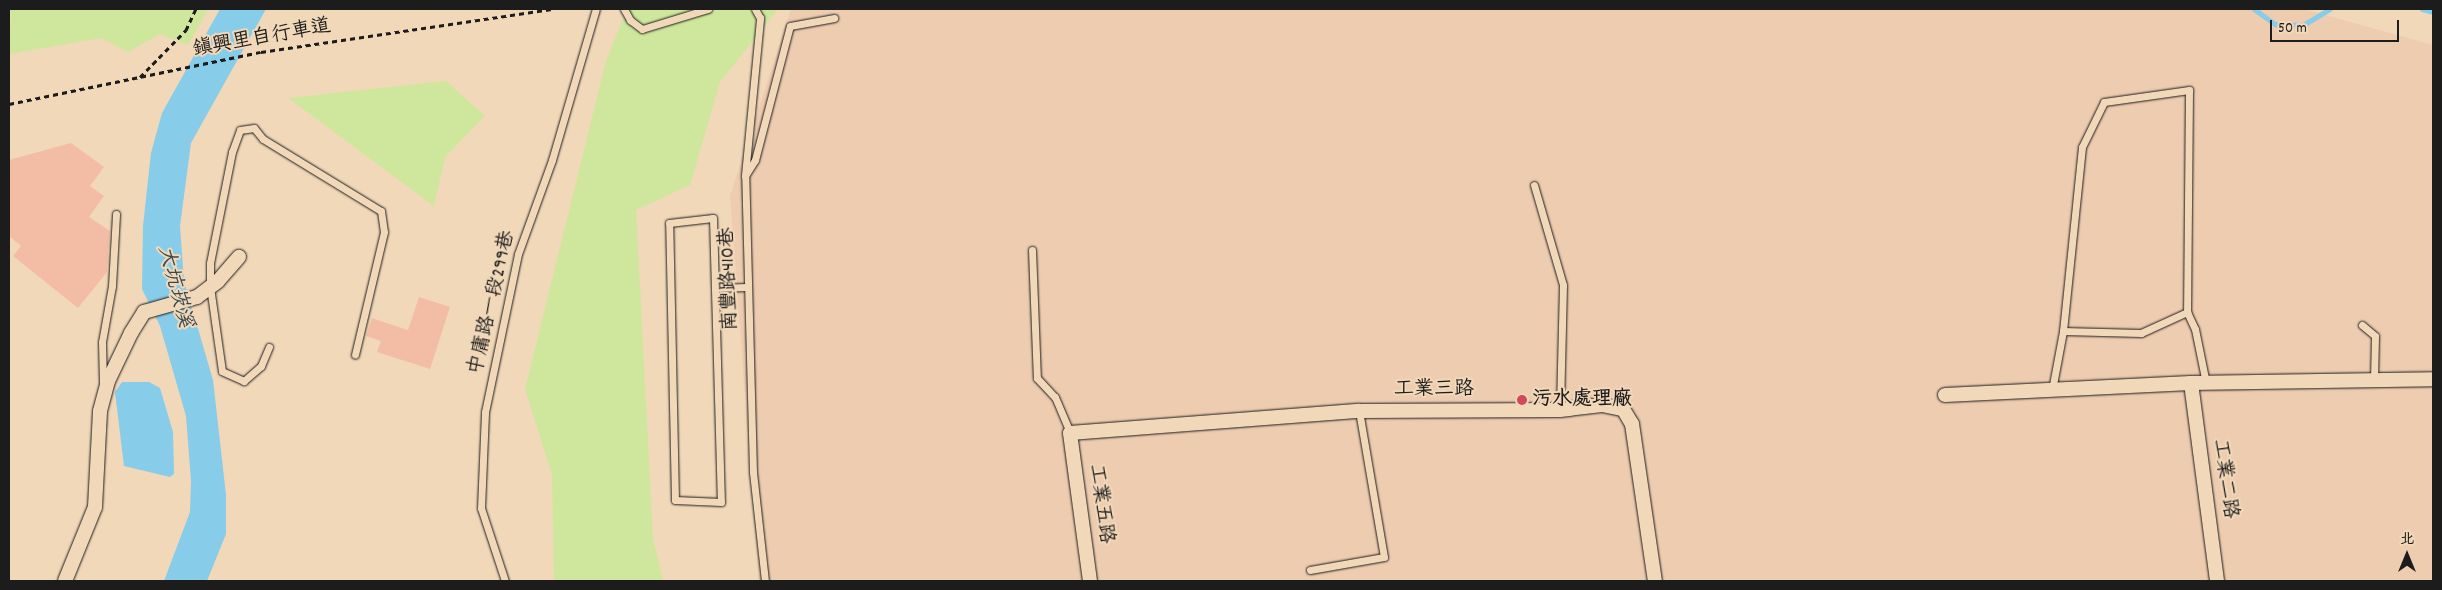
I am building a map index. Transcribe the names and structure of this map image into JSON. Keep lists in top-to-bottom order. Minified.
{"streets":{"street":["工業三路","工業二路","工業五路"],"lane":["南豐路410巷","中庸路一段299巷"],"path":["鎮興里自行車道"]},"crossings":[["工業三路","工業五路"]],"water":["大坑崁溪"],"places":["污水處理廠"],"scale_bar":"50 m","north":"top"}
